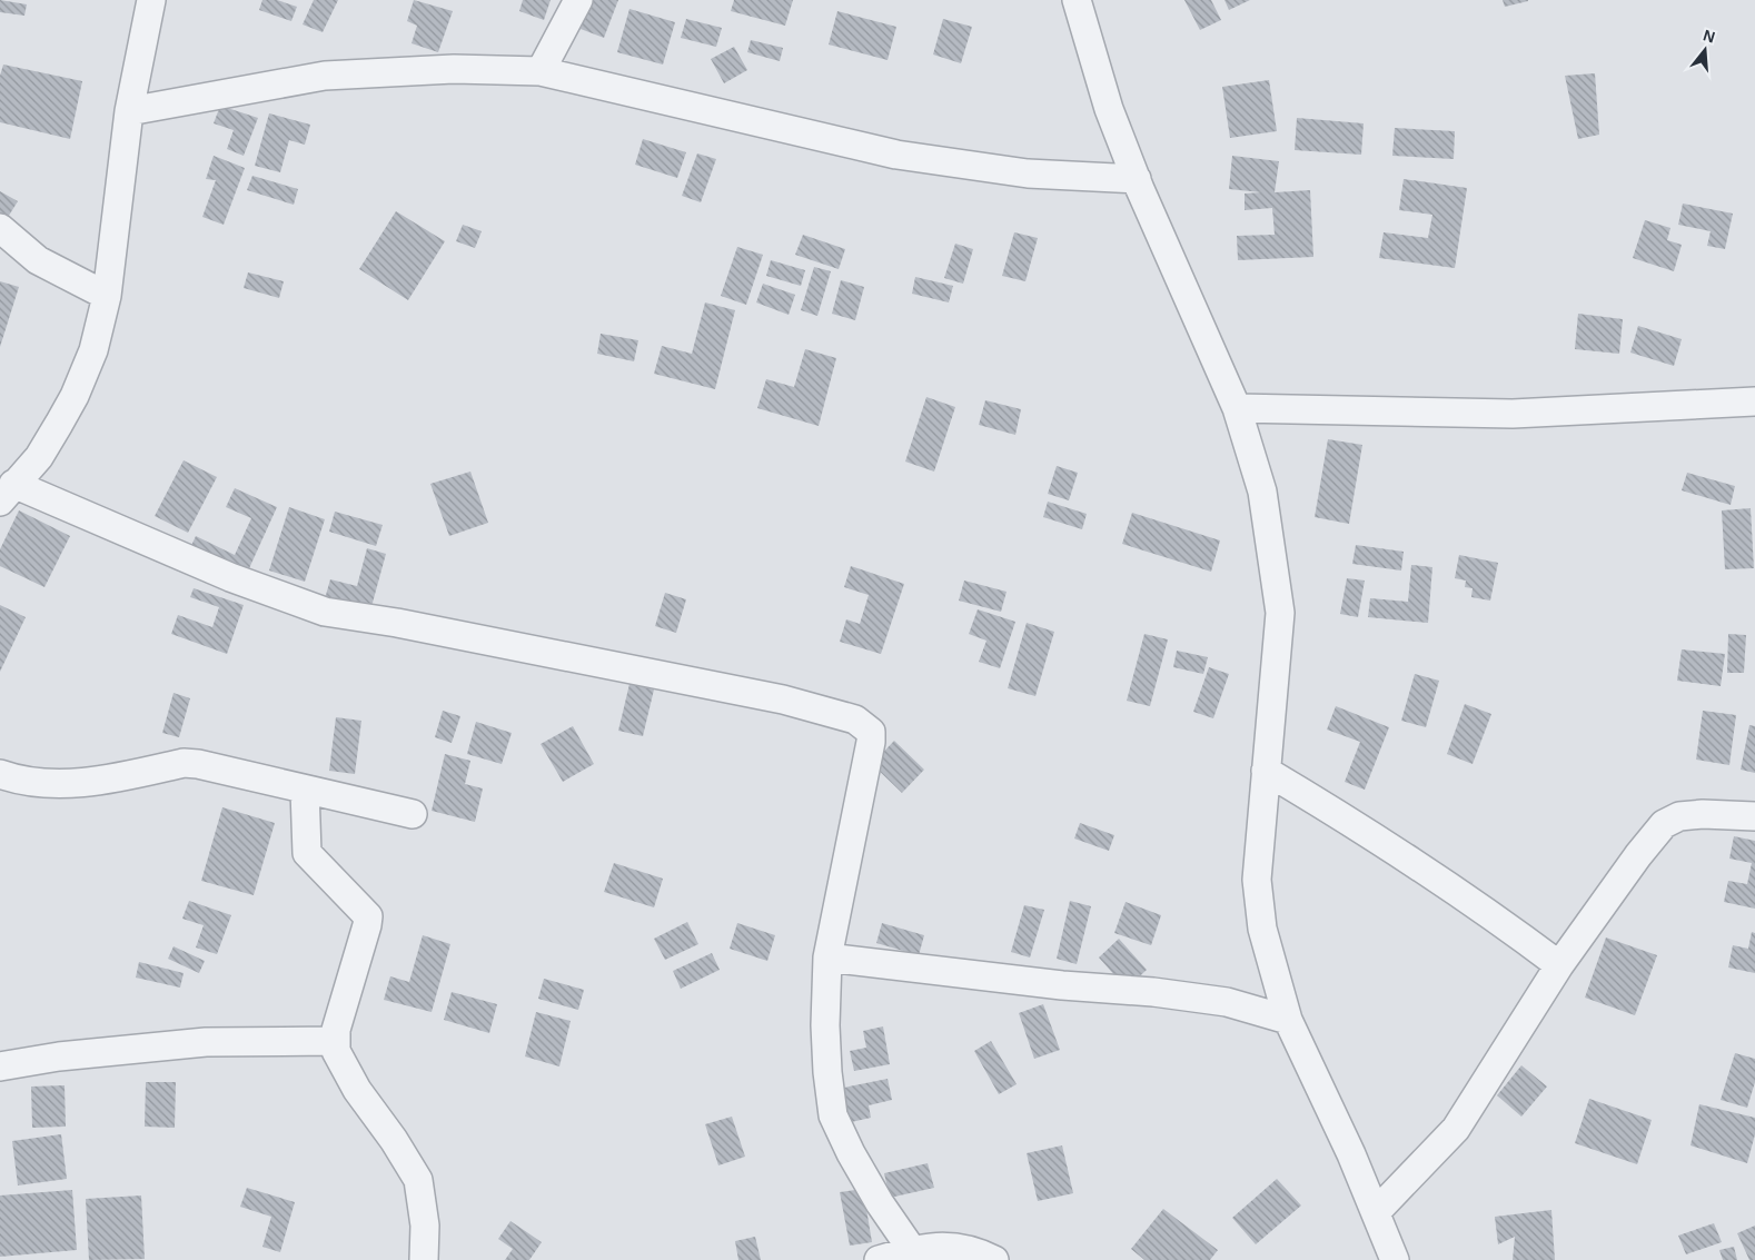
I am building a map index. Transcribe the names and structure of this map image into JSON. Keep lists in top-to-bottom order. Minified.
{"north":"top"}
